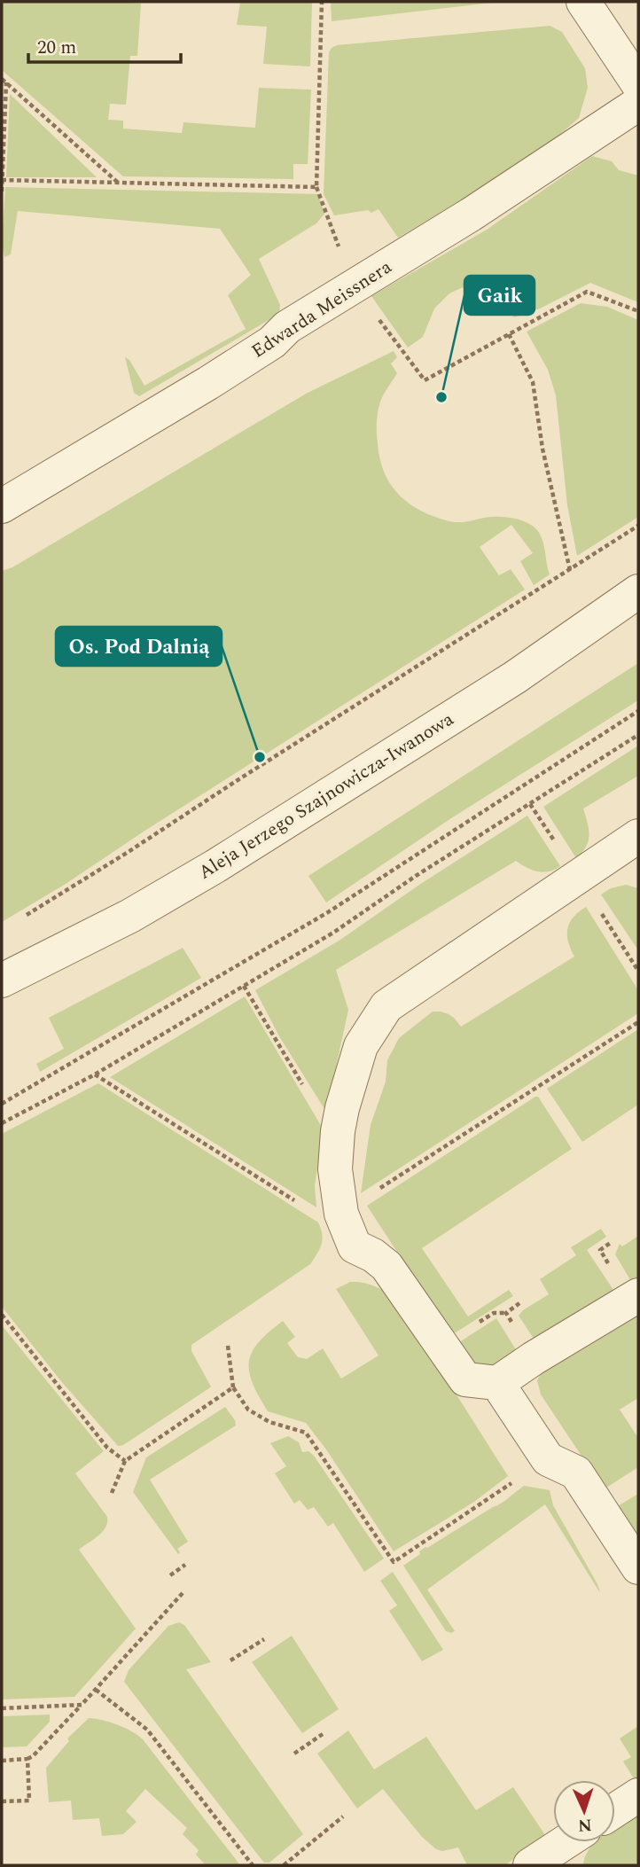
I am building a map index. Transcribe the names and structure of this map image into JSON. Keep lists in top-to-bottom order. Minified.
{"streets":{"street":["Edwarda Meissnera","Aleja Jerzego Szajnowicza-Iwanowa"]},"places":["Gaik","Os. Pod Dalnią"],"scale_bar":"20 m","north":"bottom"}
